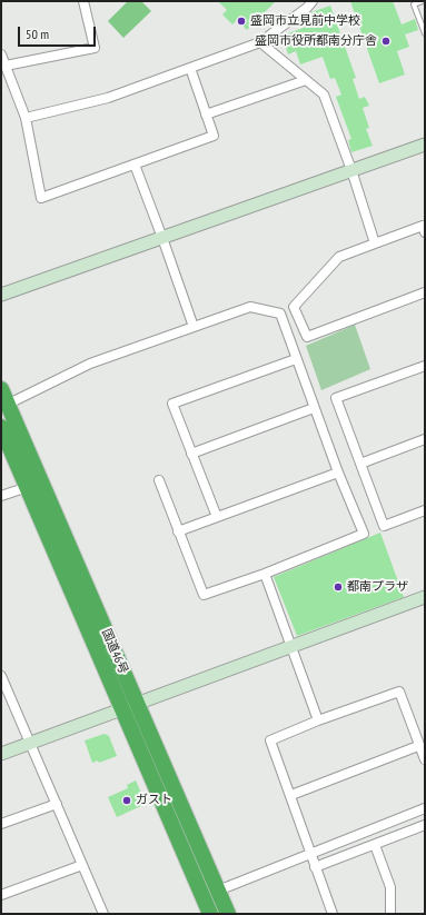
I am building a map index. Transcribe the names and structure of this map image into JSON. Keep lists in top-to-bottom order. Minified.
{"streets":{"highway":["国道46号"]},"places":["盛岡市立見前中学校","盛岡市役所都南分庁舎","都南プラザ","ガスト"],"scale_bar":"50 m"}
